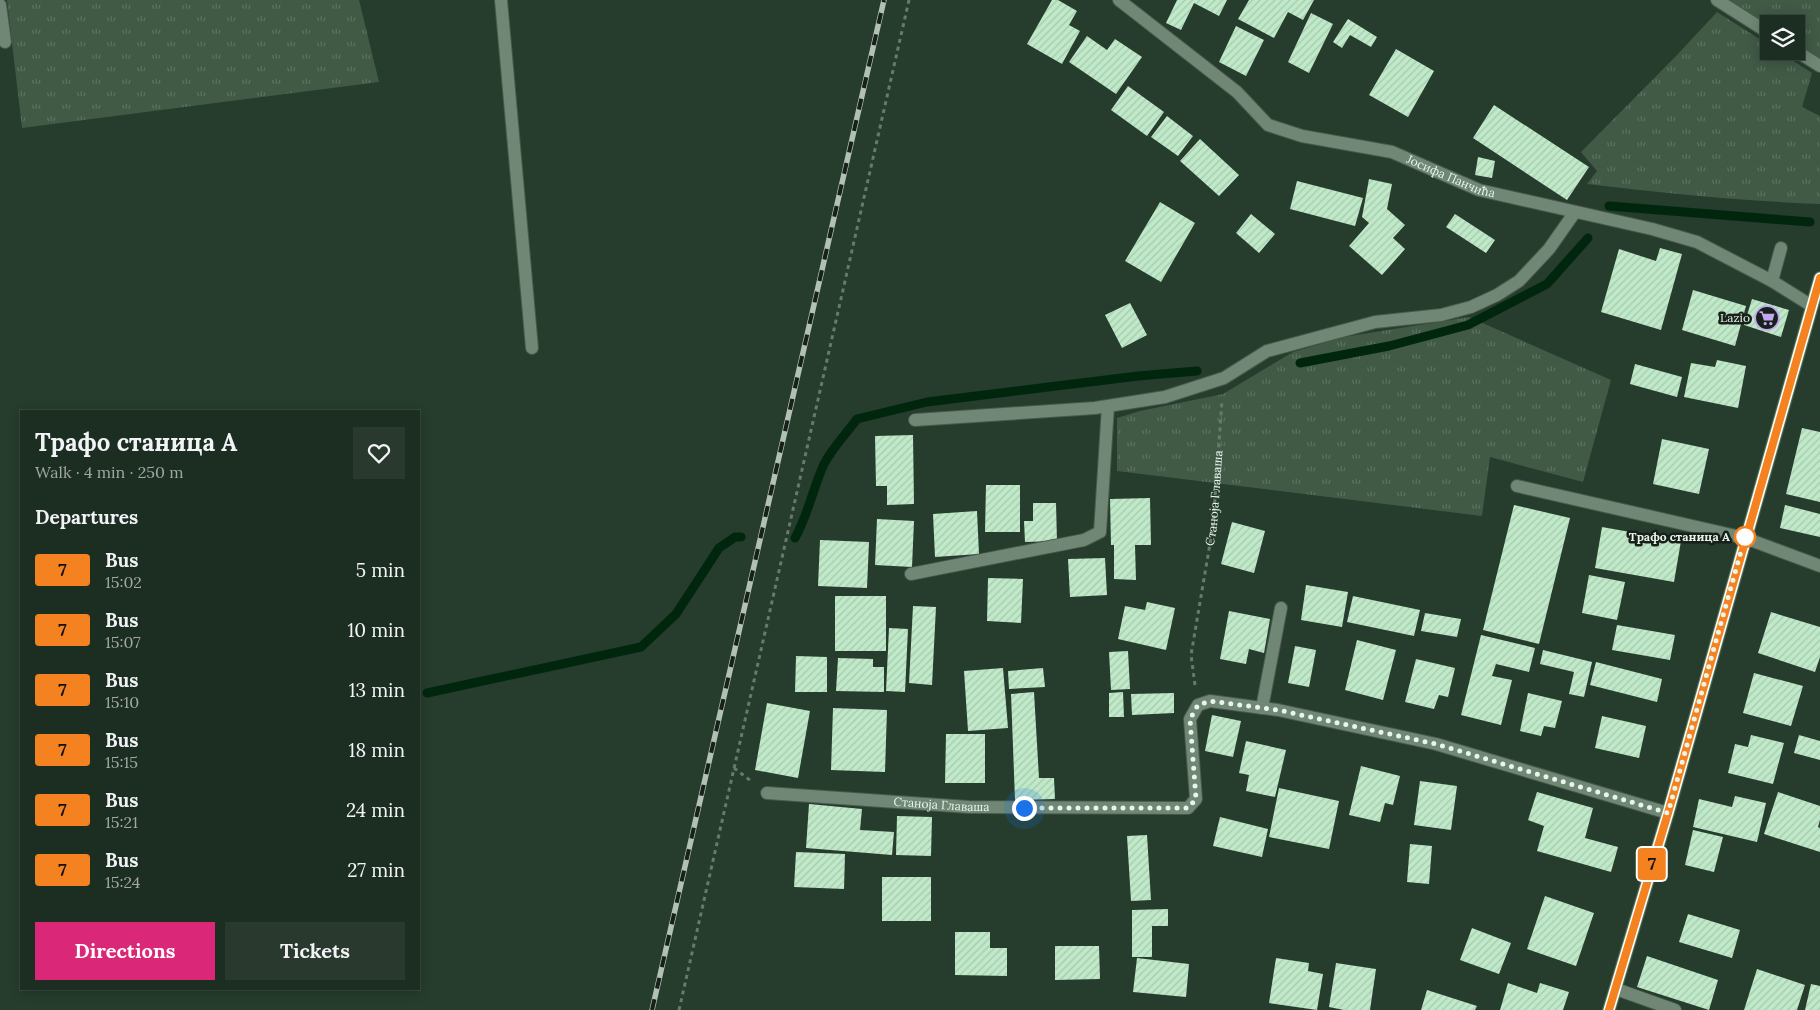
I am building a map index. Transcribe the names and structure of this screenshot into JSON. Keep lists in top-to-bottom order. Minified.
{"streets":{"street":["Јосифа Панчића","Станоја Главаша"]},"places":{"supermarket":["Lazio"],"other":["Трафо станица А"]},"lines":["bus line 7"],"page":{"on_map":"7","heading":[["Трафо станица А","Walk · 4 min · 250 m"],"Departures"],"list":[{"mark":"7","name":"Bus","note":"15:02","value":"5 min"},{"mark":"7","name":"Bus","note":"15:07","value":"10 min"},{"mark":"7","name":"Bus","note":"15:10","value":"13 min"},{"mark":"7","name":"Bus","note":"15:15","value":"18 min"},{"mark":"7","name":"Bus","note":"15:21","value":"24 min"},{"mark":"7","name":"Bus","note":"15:24","value":"27 min"}],"buttons":["Directions","Tickets"]}}
